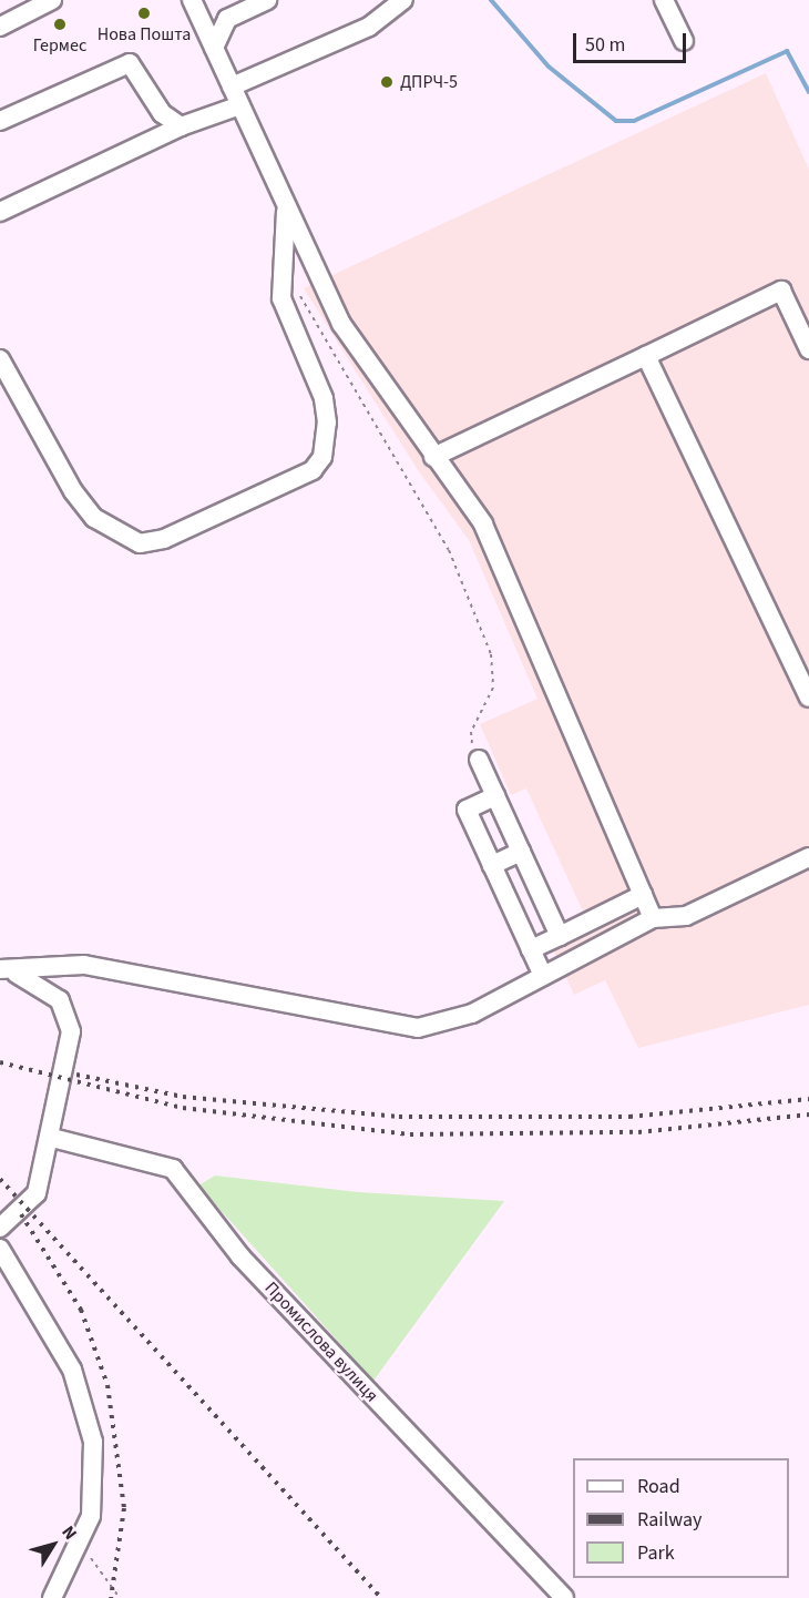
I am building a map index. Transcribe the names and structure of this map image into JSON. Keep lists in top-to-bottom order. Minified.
{"streets":{"street":["Промислова вулиця"]},"places":["Нова Пошта","Гермес","ДПРЧ-5"],"legend":["Road","Railway","Park"],"scale_bar":"50 m","north":"top right"}
